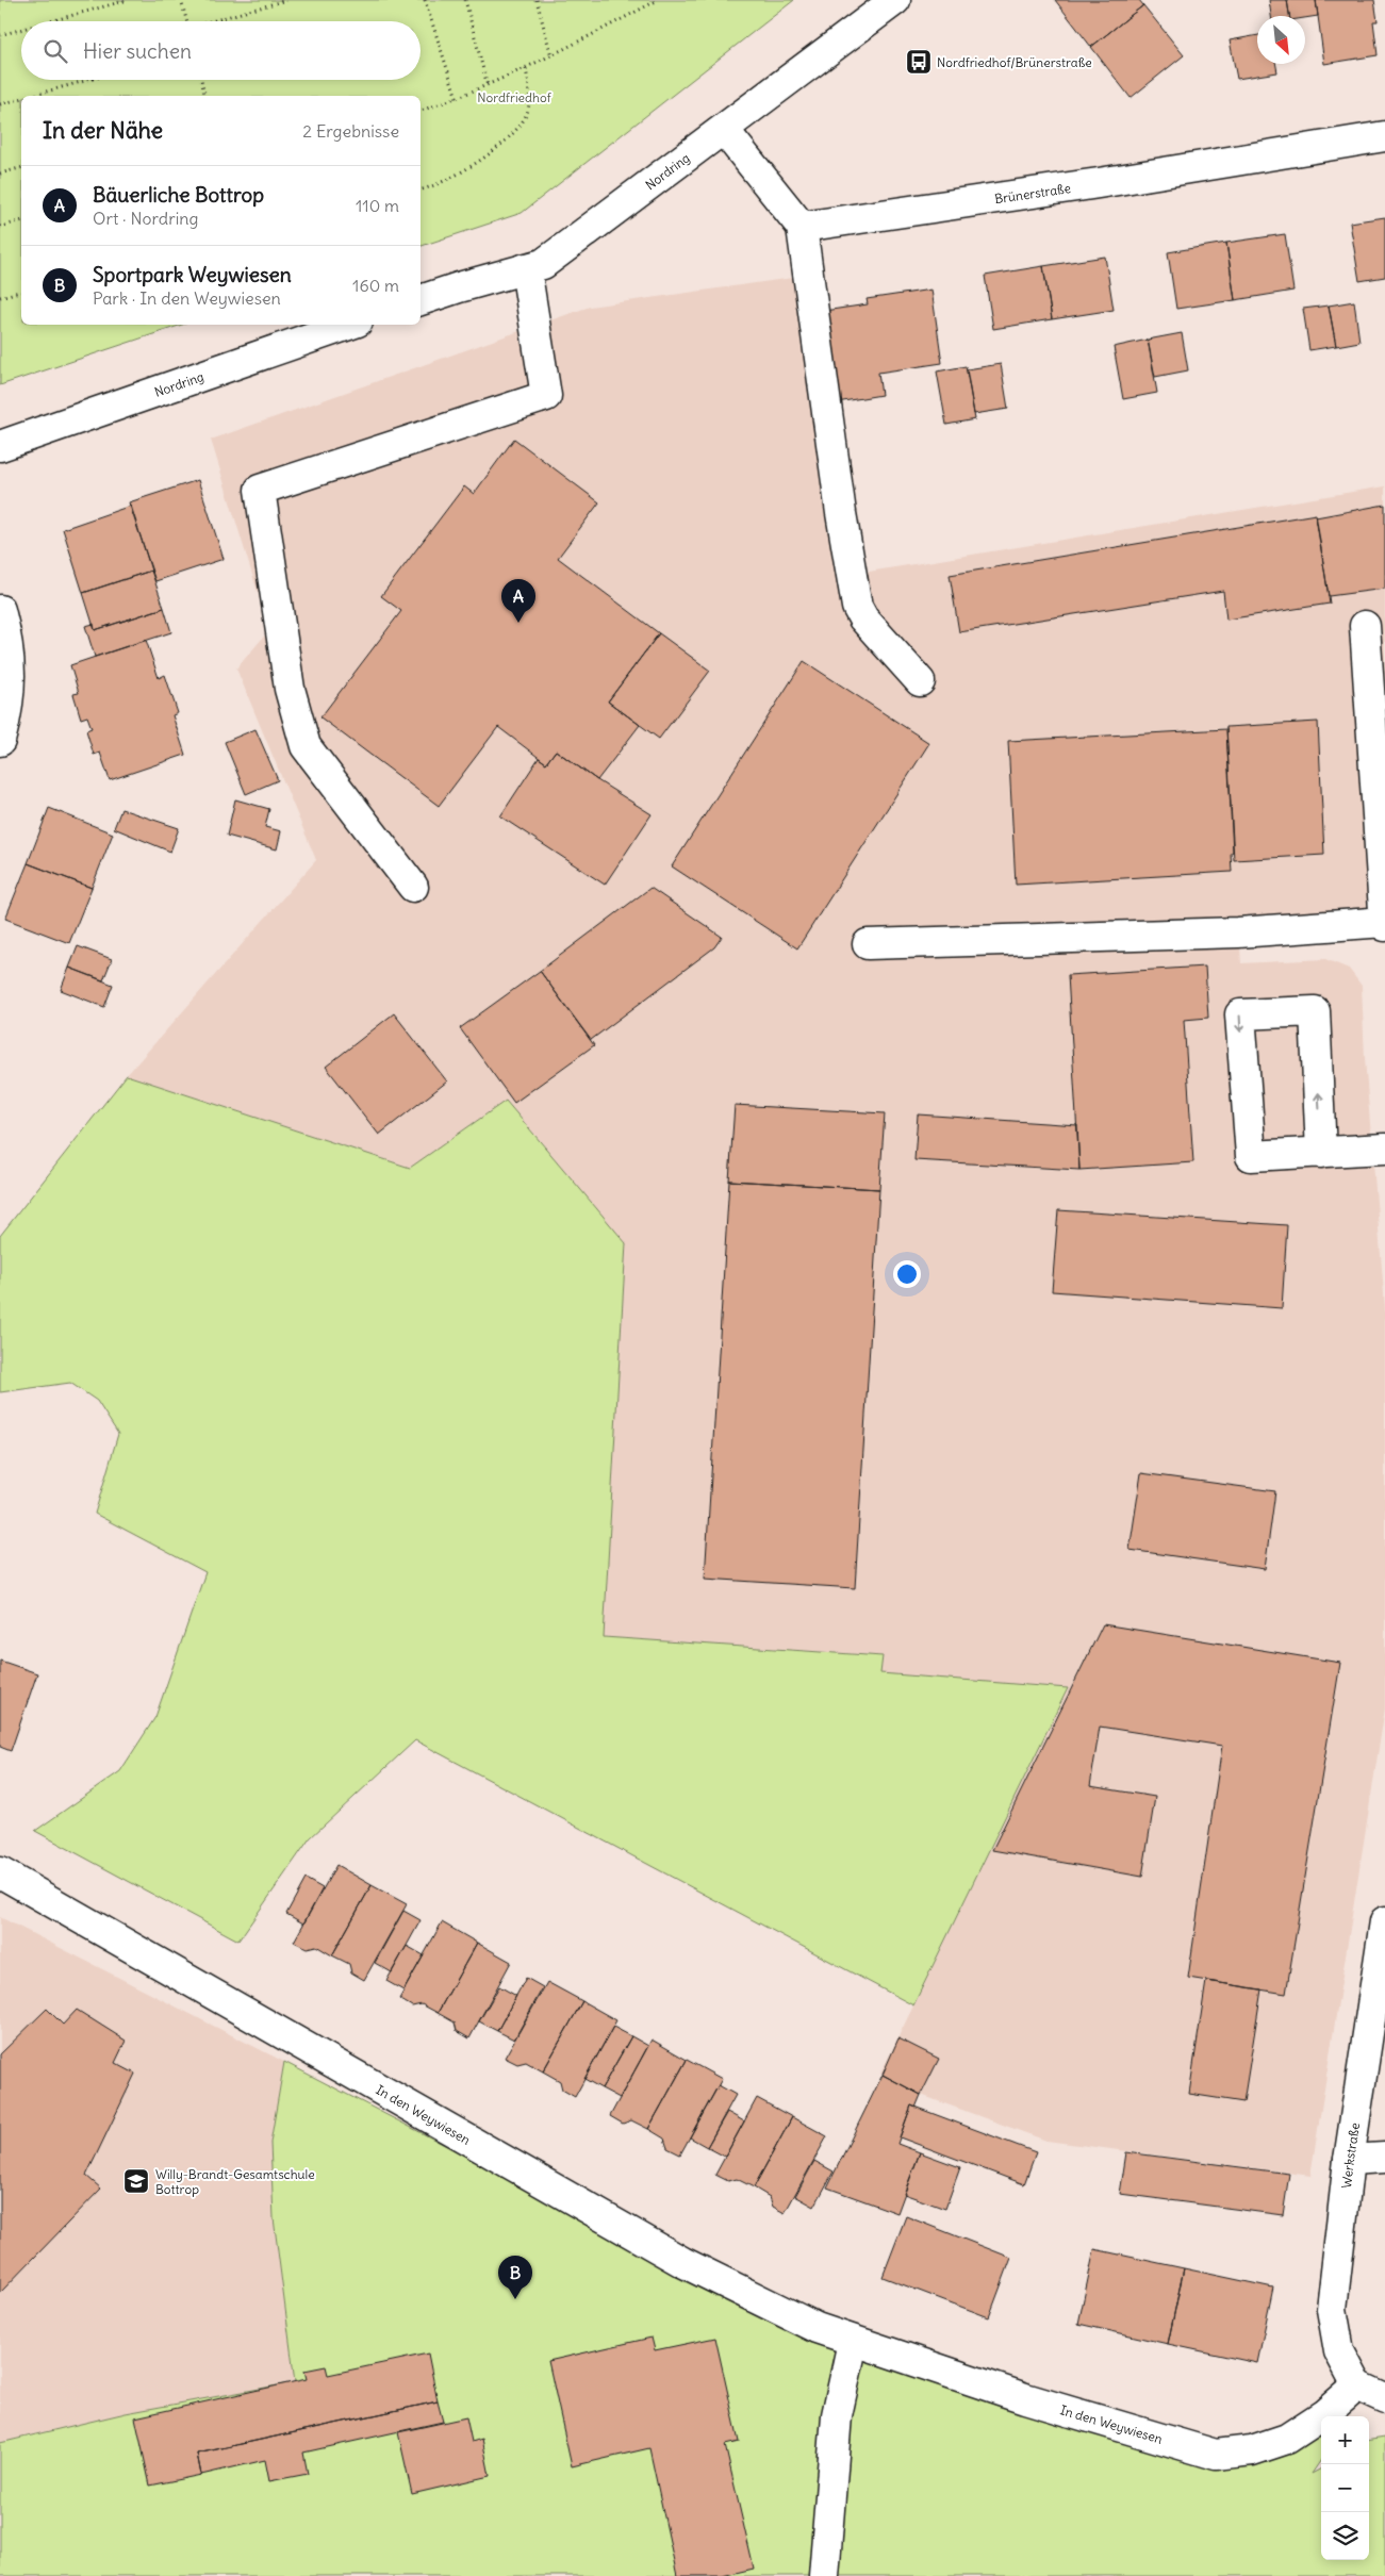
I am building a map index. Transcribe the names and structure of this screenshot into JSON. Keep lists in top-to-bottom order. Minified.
{"streets":{"street":["Nordring","Brünerstraße","In den Weywiesen","Werkstraße"]},"crossings":[["In den Weywiesen","Werkstraße"]],"parks":["Nordfriedhof"],"places":{"bus stop":["Nordfriedhof/Brünerstraße"],"school or university":["Willy-Brandt-Gesamtschule Bottrop"]},"north":"bottom right","page":{"search":"Hier suchen","heading":["In der Nähe","2 Ergebnisse"],"list":[{"mark":"A","name":"Bäuerliche Bottrop","note":"Ort · Nordring","value":"110 m"},{"mark":"B","name":"Sportpark Weywiesen","note":"Park · In den Weywiesen","value":"160 m"}],"pins":["A","B"],"map_buttons":["+","−"]}}
